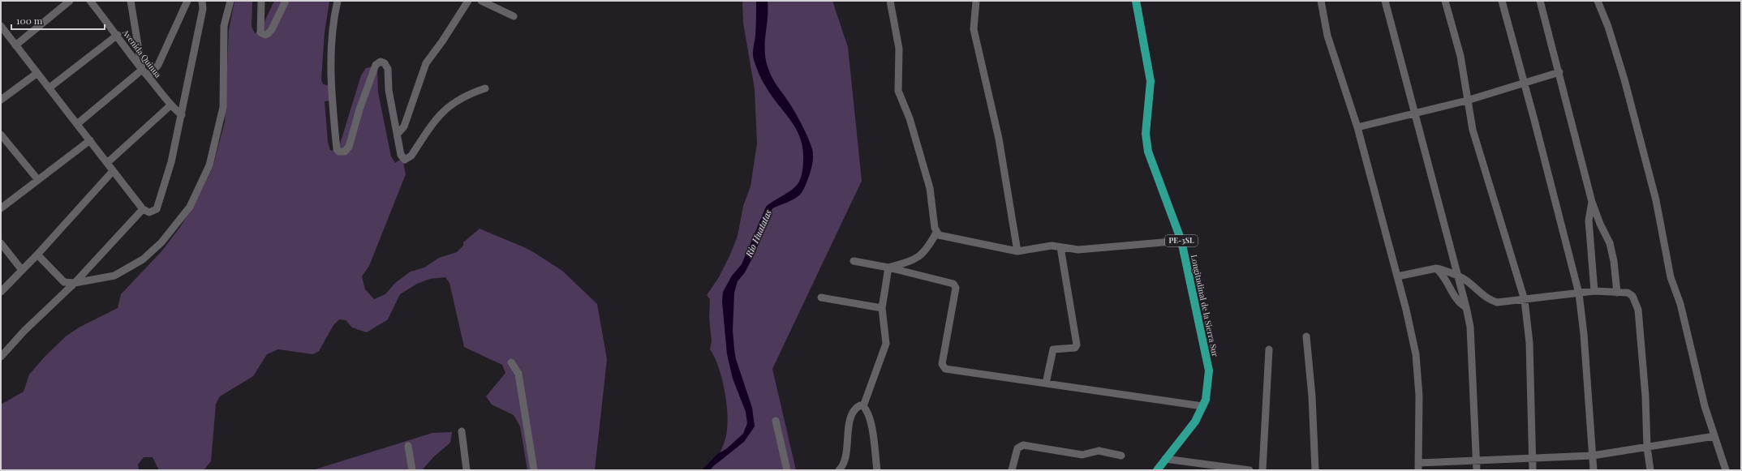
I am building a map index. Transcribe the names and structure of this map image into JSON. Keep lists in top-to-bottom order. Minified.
{"streets":{"main road":["PE-3SL","Longitudinal de la Sierra Sur"],"street":["Avenida Quinua"]},"water":["Rio Huatatas"],"scale_bar":"100 m"}
